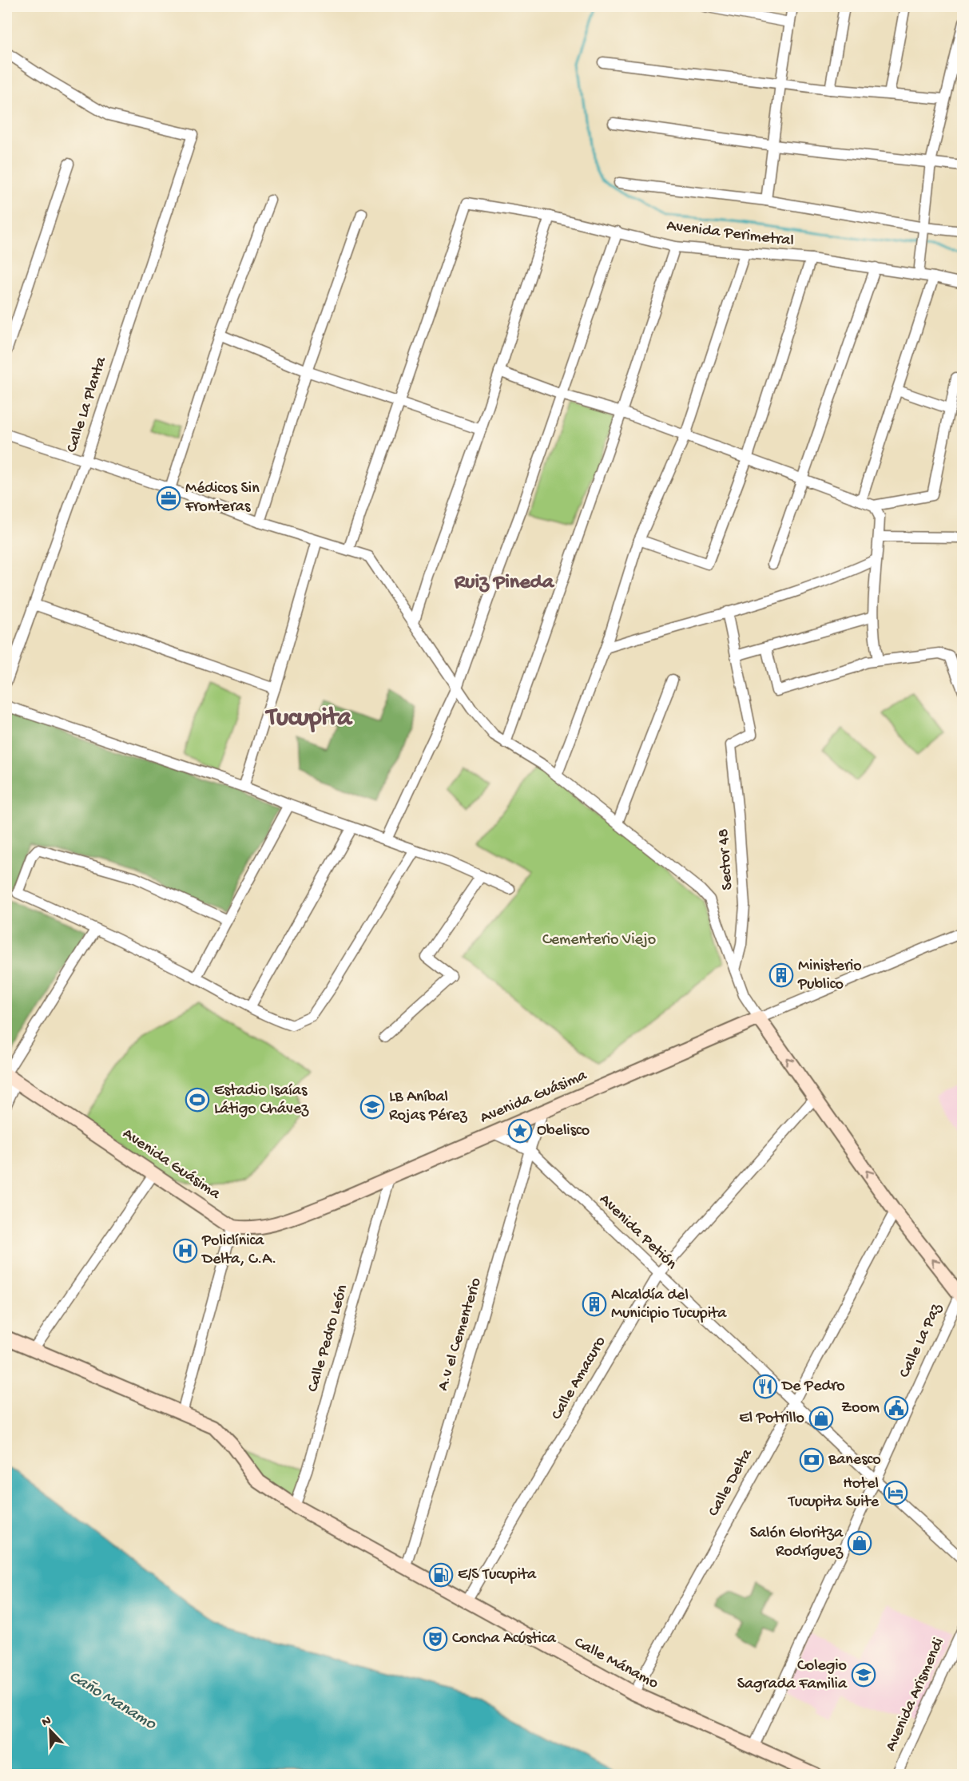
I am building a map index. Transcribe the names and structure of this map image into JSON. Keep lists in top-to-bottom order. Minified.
{"streets":{"main road":["Avenida Guásima","Calle Mánamo"],"street":["Avenida Perimetral","Calle La Planta","Sector 48","Avenida Petión","A.v el Cementerio","Calle Pedro León","Calle La Paz","Calle Amacuro","Calle Delta","Avenida Arismendi"]},"crossings":[["Avenida Guásima","Avenida Petión"],["Avenida Guásima","A.v el Cementerio"],["Avenida Guásima","Calle Pedro León"],["Avenida Petión","A.v el Cementerio"],["Avenida Petión","Calle La Paz"],["Avenida Petión","Calle Amacuro"],["Avenida Petión","Calle Delta"],["A.v el Cementerio","Calle Mánamo"],["Calle Pedro León","Calle Mánamo"],["Calle La Paz","Calle Mánamo"],["Calle Amacuro","Calle Mánamo"],["Calle Delta","Calle Mánamo"]],"districts":["Ruiz Pineda","Tucupita"],"water":["Caño Manamo"],"parks":["Cementerio Viejo"],"places":{"office":["Médicos Sin Fronteras"],"building":["Ministerio Publico","Alcaldía del Municipio Tucupita"],"sports":["Estadio Isaías Látigo Chávez"],"school or university":["LB Aníbal Rojas Pérez","Colegio Sagrada Familia"],"place":["Obelisco"],"hospital":["Policlínica Delta, C.A."],"restaurant":["De Pedro"],"public building":["Zoom"],"shop":["El Potrillo","Salón Gloritza Rodríguez"],"bank":["Banesco"],"hotel":["Hotel Tucupita Suite"],"fuel station":["E/S Tucupita"],"theatre":["Concha Acústica"]},"north":"top left"}
